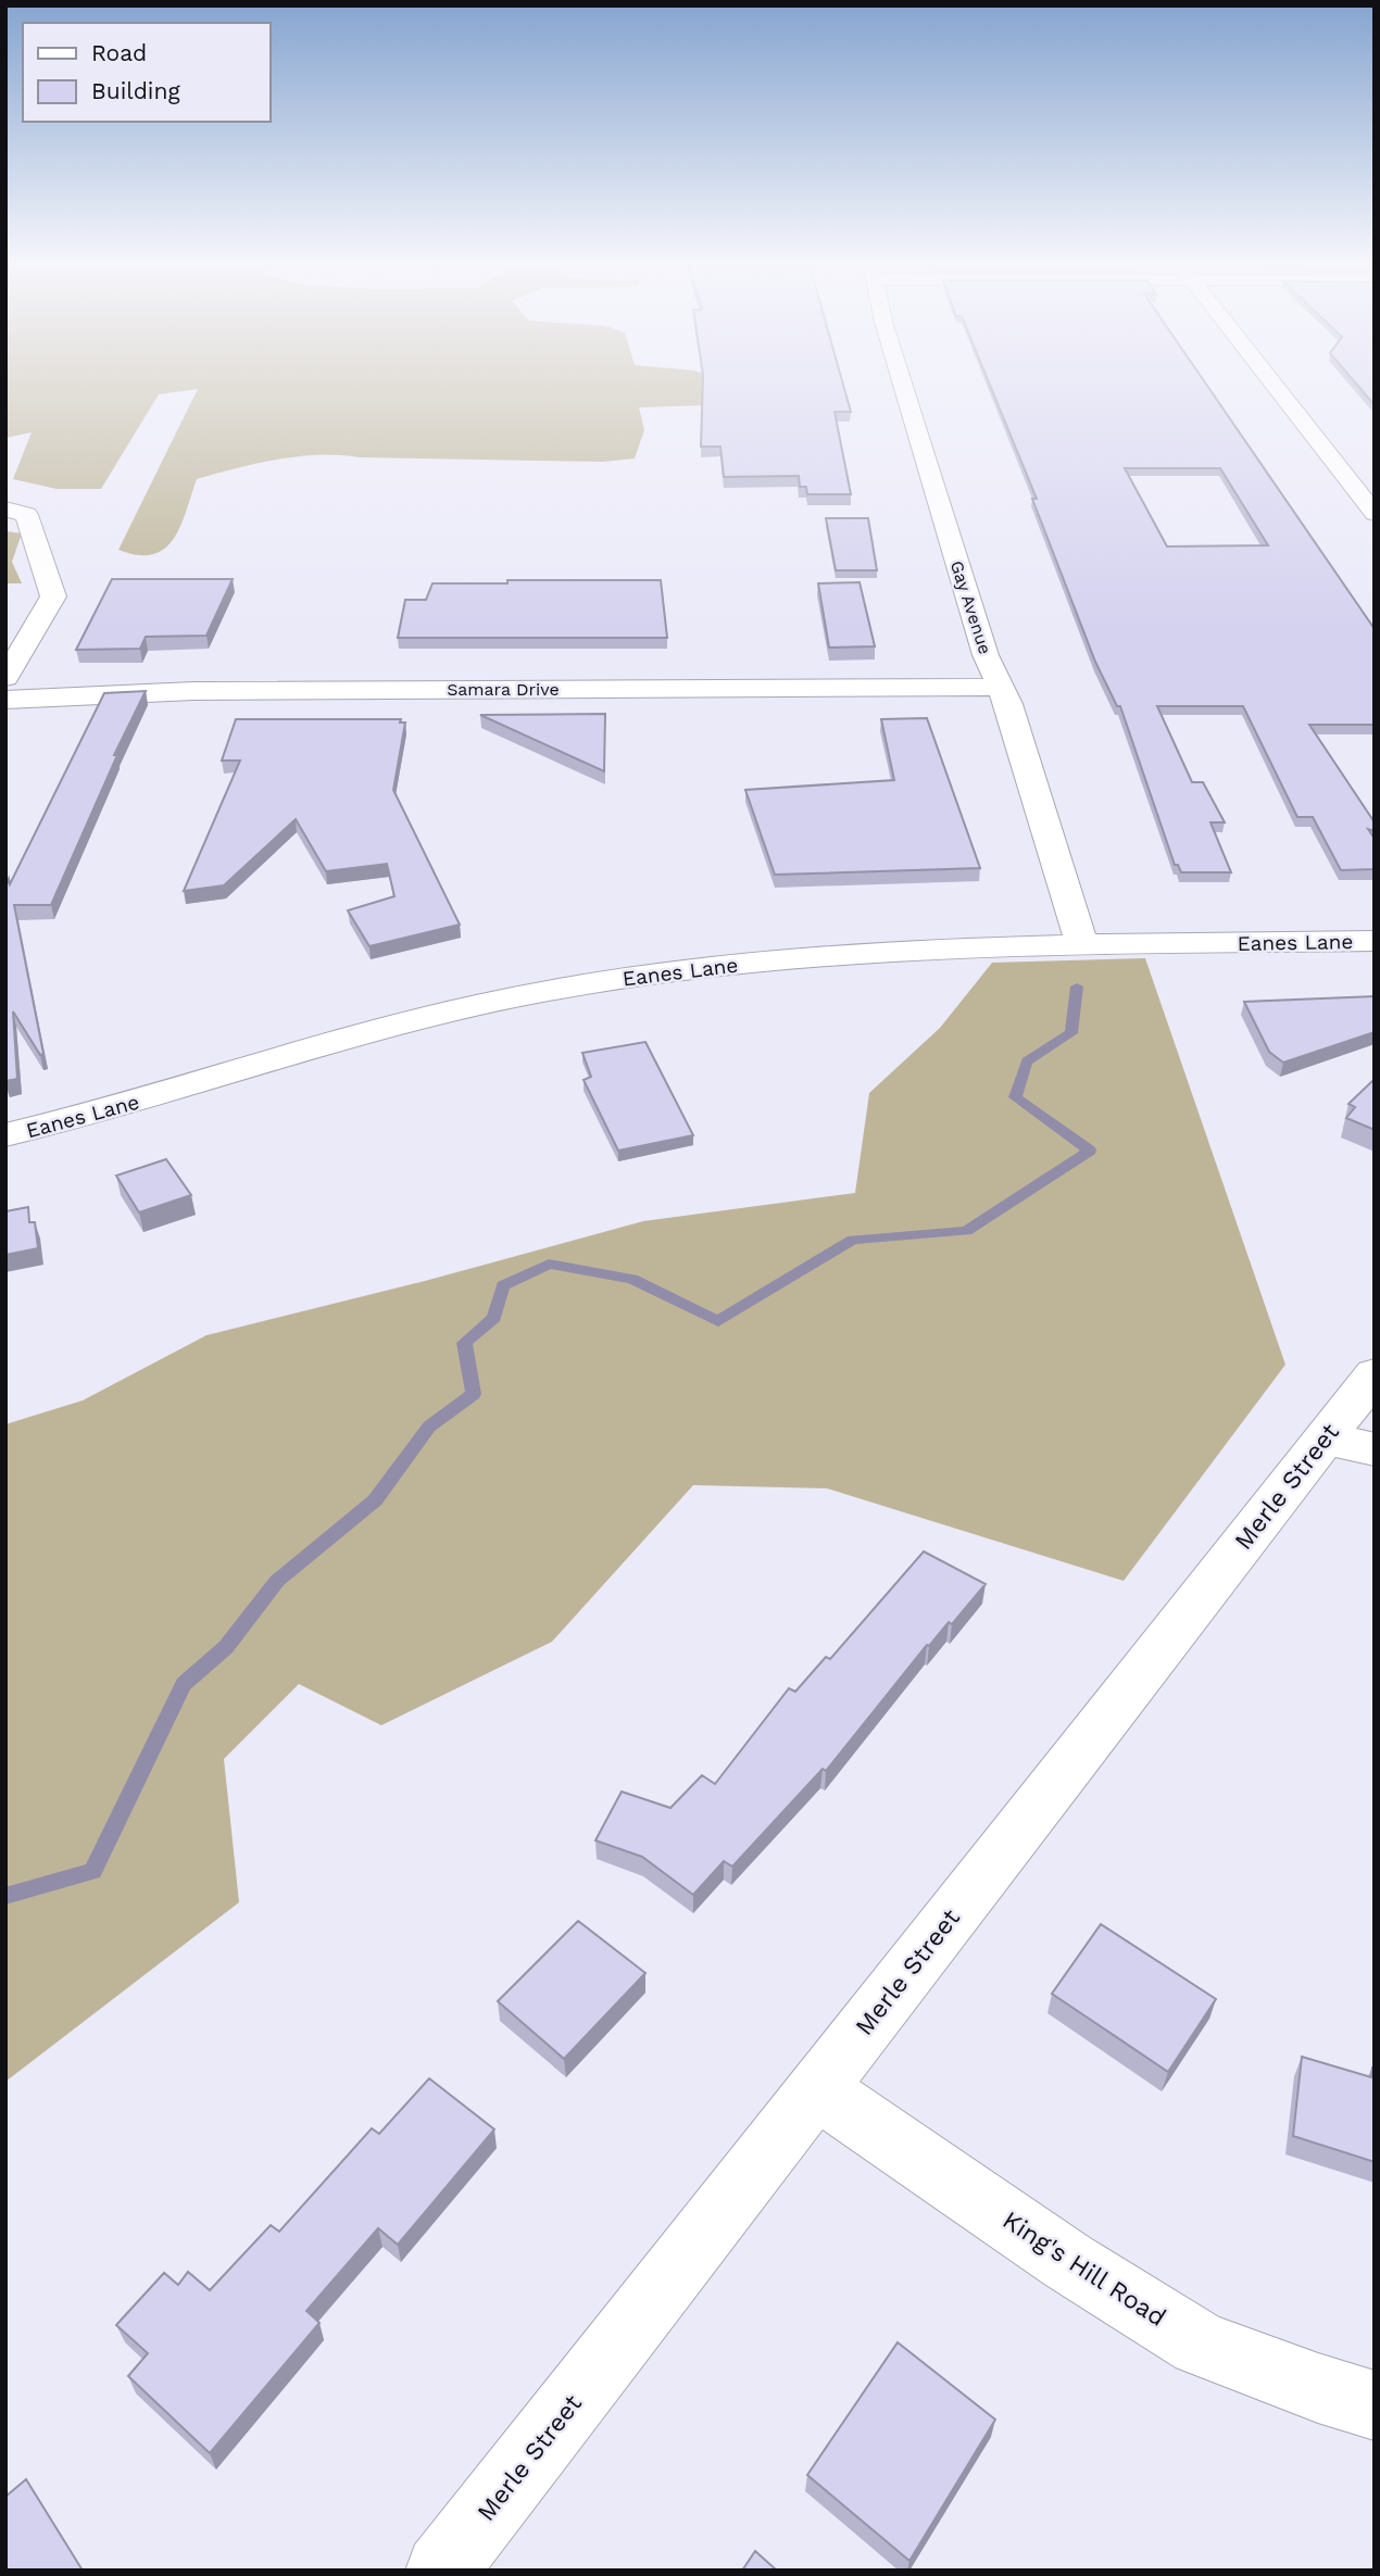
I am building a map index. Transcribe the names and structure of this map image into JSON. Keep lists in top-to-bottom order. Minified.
{"streets":{"street":["Gay Avenue","Samara Drive","Eanes Lane","Merle Street","King's Hill Road"]},"crossings":[["Gay Avenue","Samara Drive"],["Gay Avenue","Eanes Lane"],["Merle Street","King's Hill Road"]],"legend":["Road","Building"]}
